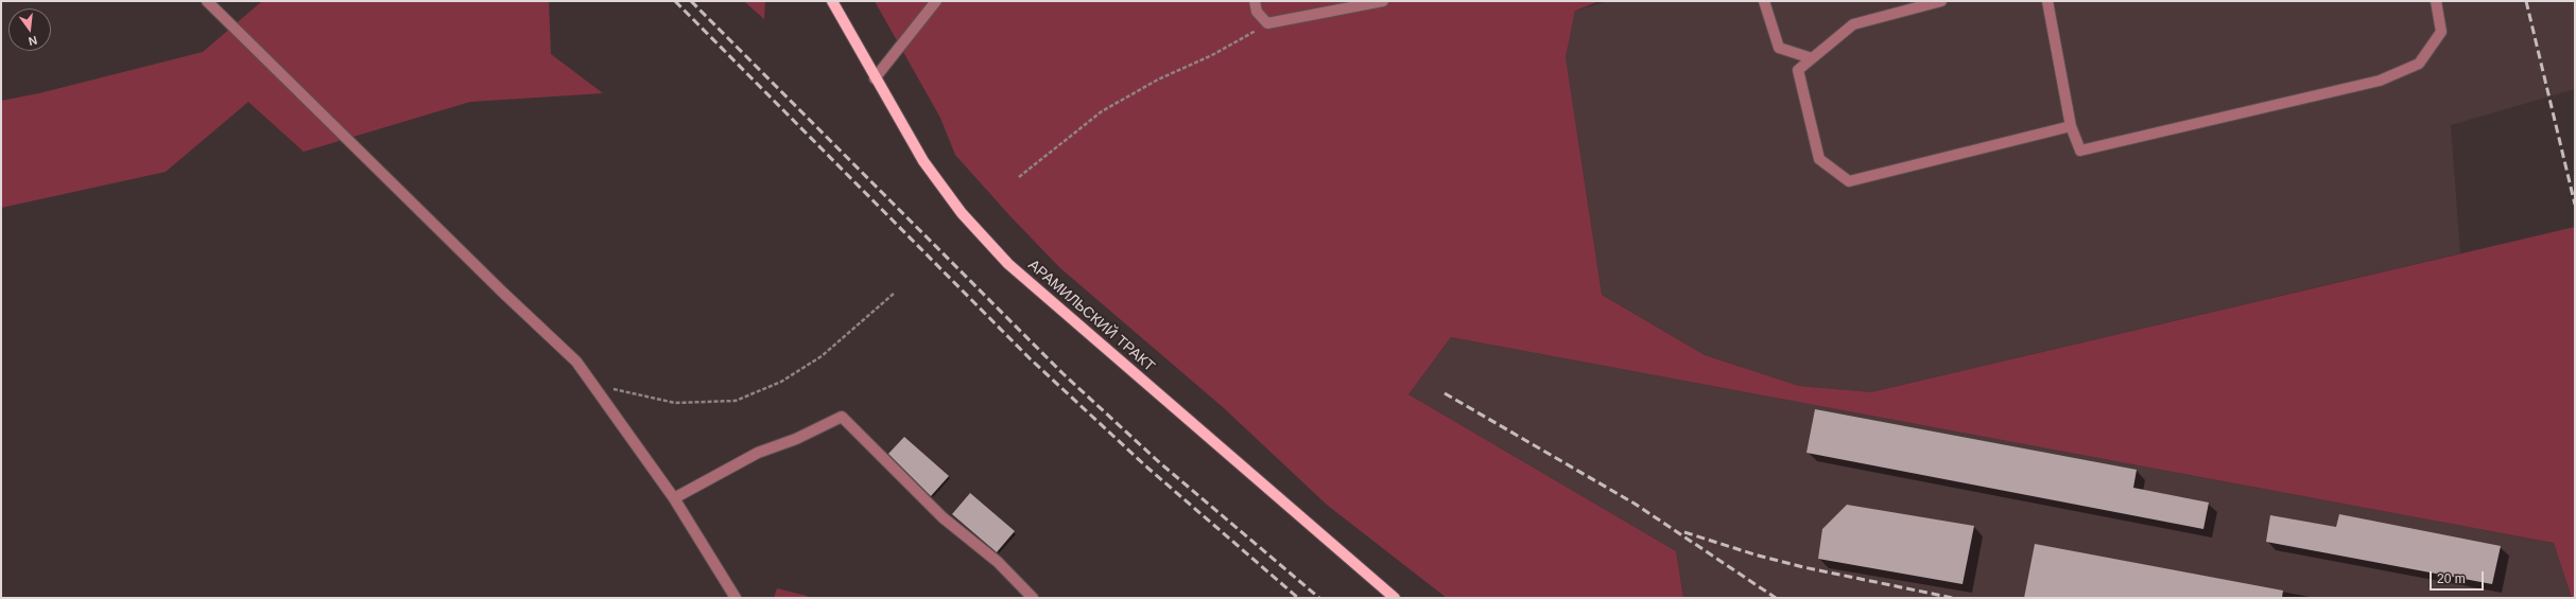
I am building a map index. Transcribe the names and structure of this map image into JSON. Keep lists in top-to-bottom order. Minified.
{"streets":{"main road":["АРАМИЛЬСКИЙ ТРАКТ"]},"scale_bar":"20 m","north":"bottom"}
